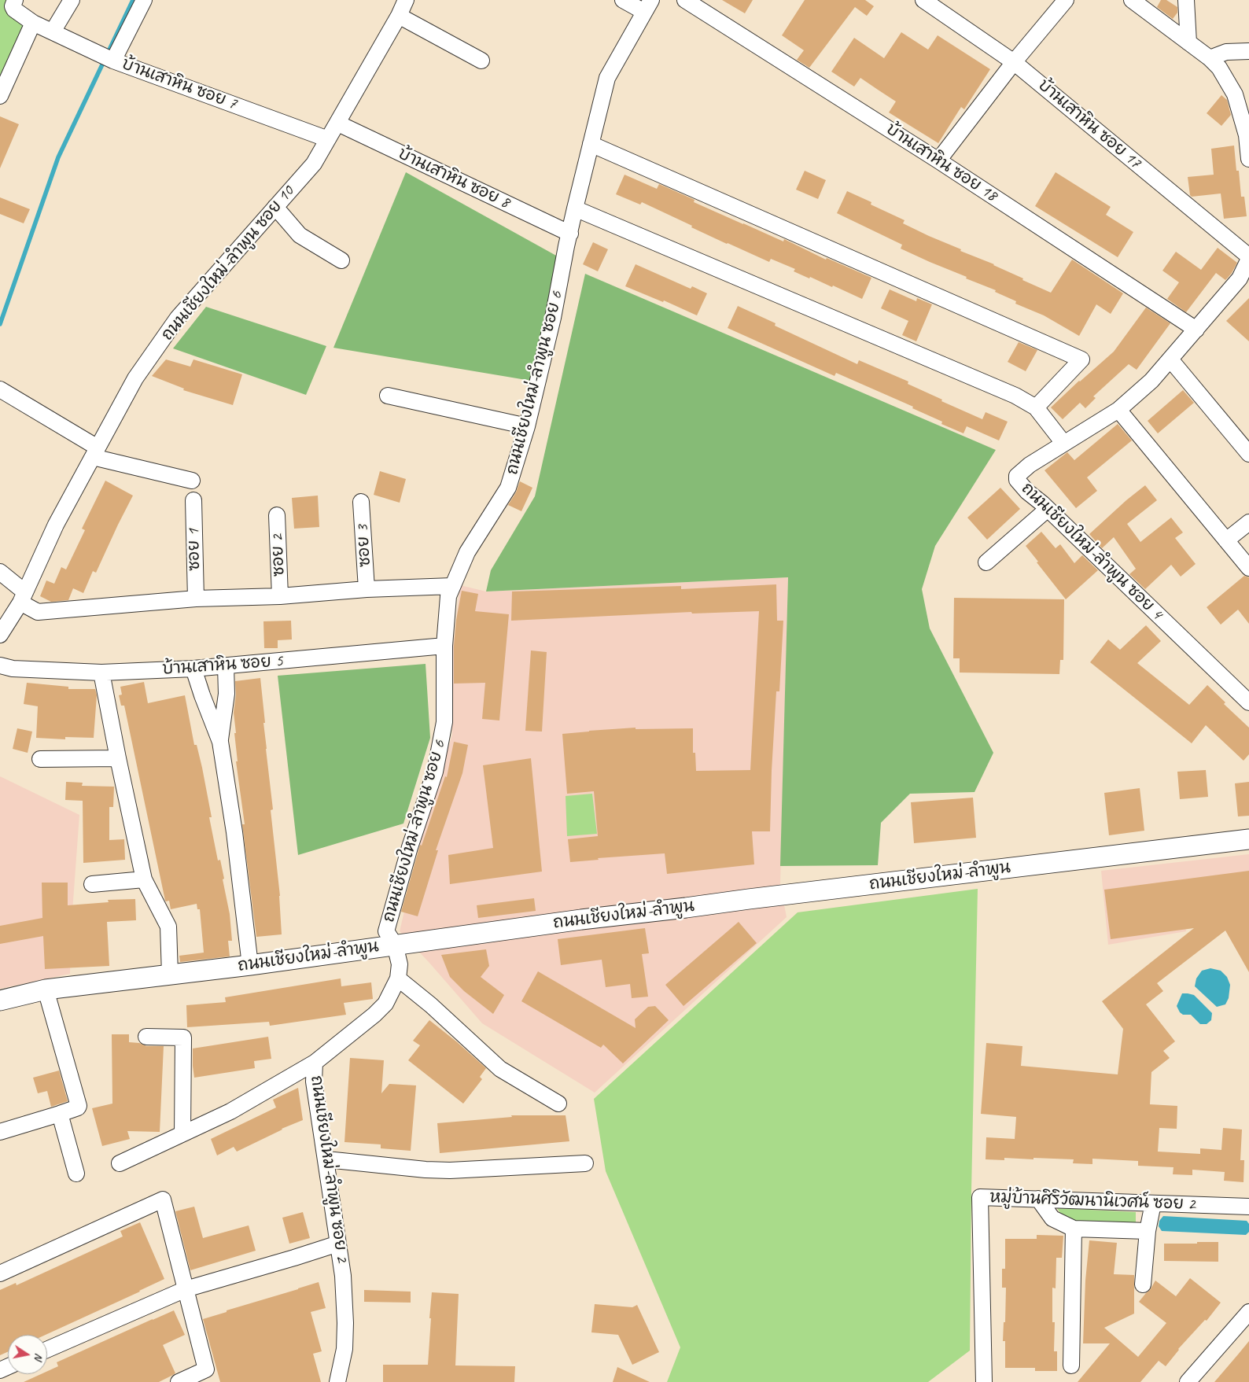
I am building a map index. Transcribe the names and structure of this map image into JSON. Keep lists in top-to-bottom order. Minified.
{"streets":{"main road":["ถนนเชียงใหม่-ลำพูน"],"street":["บ้านเสาหิน ซอย 7","บ้านเสาหิน ซอย 17","บ้านเสาหิน ซอย 18","บ้านเสาหิน ซอย 8","ถนนเชียงใหม่-ลำพูน ซอย 10","ถนนเชียงใหม่-ลำพูน ซอย 6","ซอย 3","ซอย 1","ถนนเชียงใหม่-ลำพูน ซอย 4","ซอย 2","บ้านเสาหิน ซอย 5","ถนนเชียงใหม่-ลำพูน ซอย 2","หมู่บ้านศิริวัฒนานิเวศน์ ซอย 2"]},"crossings":[["บ้านเสาหิน ซอย 7","ถนนเชียงใหม่-ลำพูน ซอย 10"],["บ้านเสาหิน ซอย 17","ถนนเชียงใหม่-ลำพูน ซอย 4"],["บ้านเสาหิน ซอย 18","ถนนเชียงใหม่-ลำพูน ซอย 4"],["บ้านเสาหิน ซอย 8","ถนนเชียงใหม่-ลำพูน ซอย 10"],["บ้านเสาหิน ซอย 8","ถนนเชียงใหม่-ลำพูน ซอย 6"],["ถนนเชียงใหม่-ลำพูน ซอย 6","บ้านเสาหิน ซอย 5"],["ถนนเชียงใหม่-ลำพูน ซอย 6","ถนนเชียงใหม่-ลำพูน"],["ถนนเชียงใหม่-ลำพูน ซอย 6","ถนนเชียงใหม่-ลำพูน ซอย 2"],["ถนนเชียงใหม่-ลำพูน","ถนนเชียงใหม่-ลำพูน ซอย 2"]],"north":"right"}
